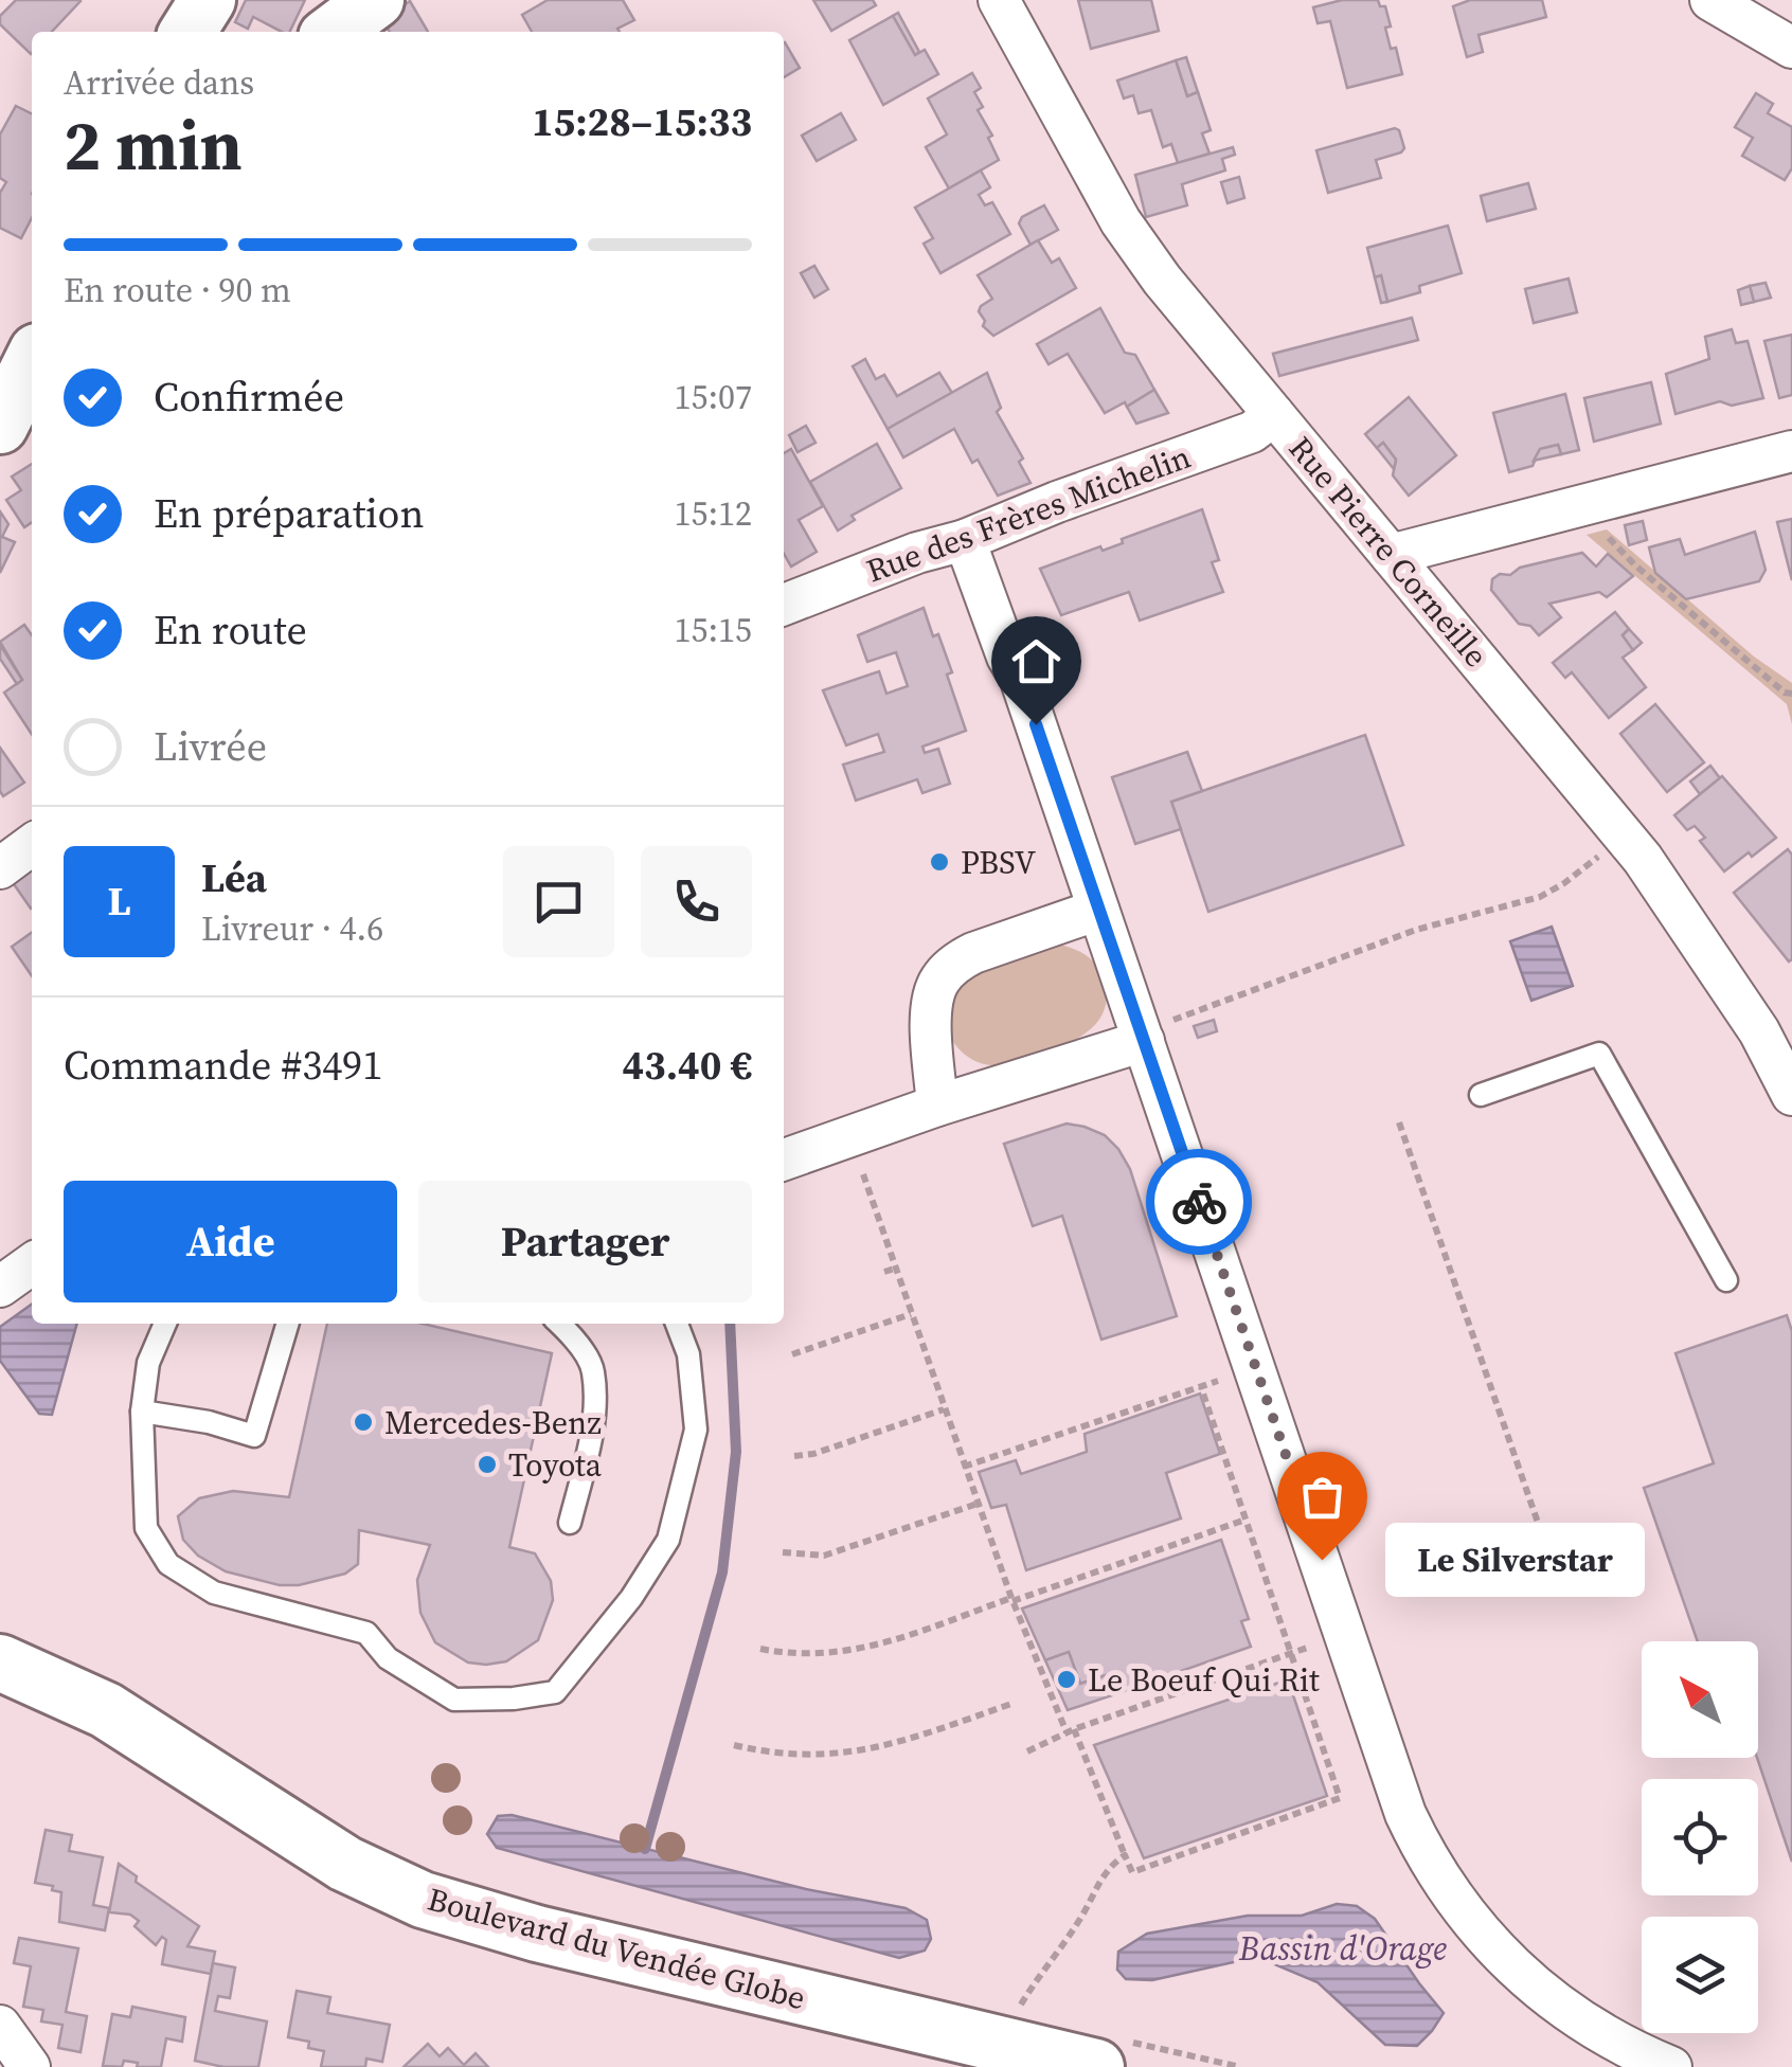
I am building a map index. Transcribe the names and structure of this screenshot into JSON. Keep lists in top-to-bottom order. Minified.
{"streets":{"main road":["Boulevard du Vendée Globe"],"street":["Rue des Frères Michelin","Rue Pierre Corneille"]},"crossings":[["Rue des Frères Michelin","Rue Pierre Corneille"]],"water":["Bassin d'Orage"],"places":["PBSV","Mercedes-Benz","Toyota","Le Silverstar","Le Boeuf Qui Rit"],"north":"top left","page":{"heading":["2 min","Arrivée dans","15:28–15:33"],"panel":["Léa","Livreur · 4.6","Commande #3491","43.40 €"],"bar":"En route · 90 m","list":[["Confirmée","15:07"],["En préparation","15:12"],["En route","15:15"],"Livrée"],"round":"L","buttons":["Aide","Partager"],"bubble":"Le Silverstar"}}
